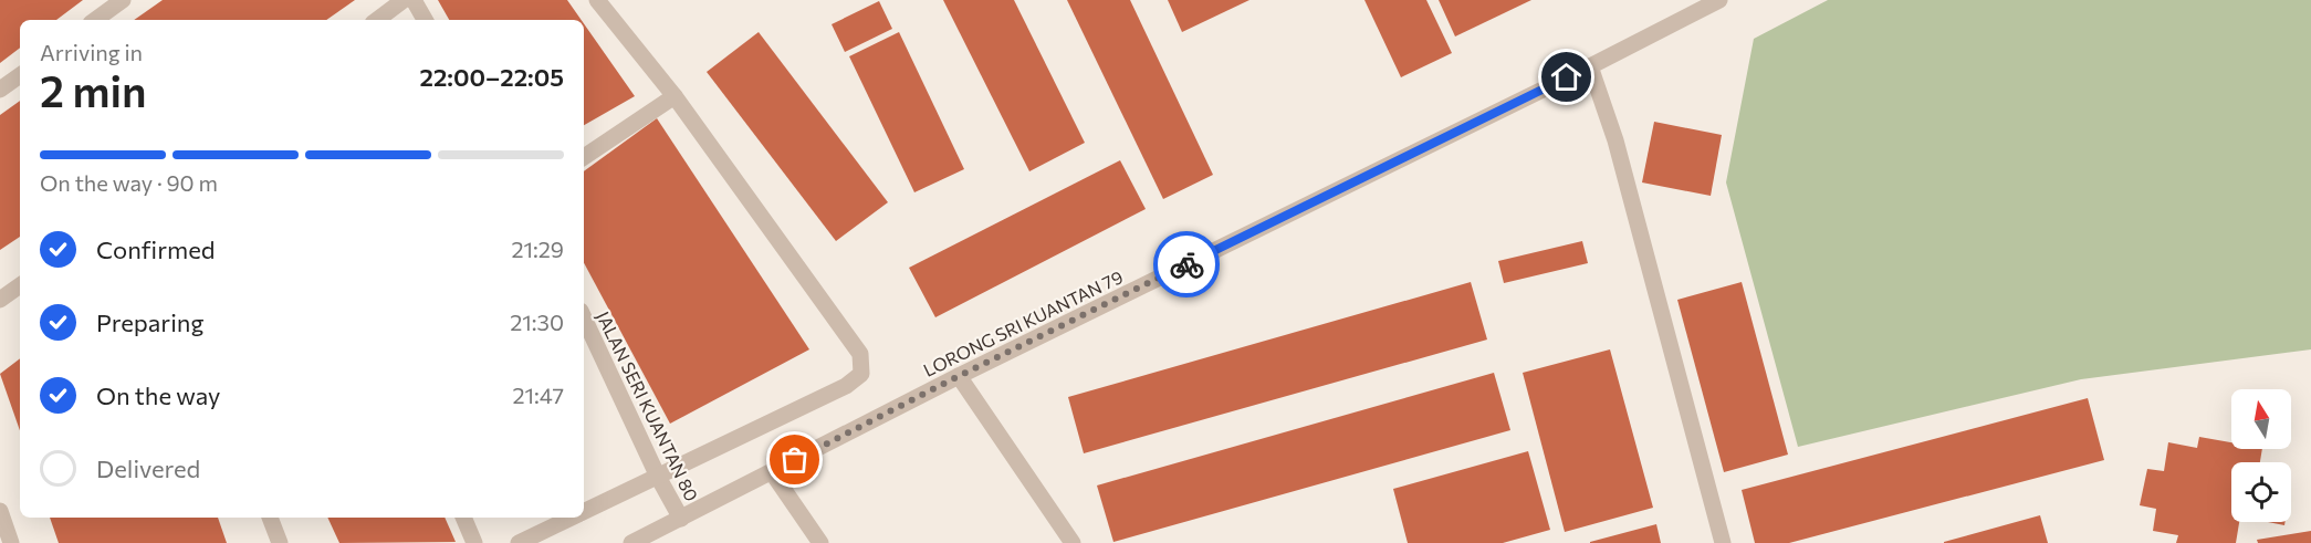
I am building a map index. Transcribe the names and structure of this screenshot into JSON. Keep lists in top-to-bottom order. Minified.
{"streets":{"street":["LORONG SRI KUANTAN 79","JALAN SERI KUANTAN 80"]},"crossings":[["LORONG SRI KUANTAN 79","JALAN SERI KUANTAN 80"]],"north":"top","page":{"heading":["2 min","Arriving in","22:00–22:05"],"bar":"On the way · 90 m","list":[["Confirmed","21:29"],["Preparing","21:30"],["On the way","21:47"],"Delivered"]}}
